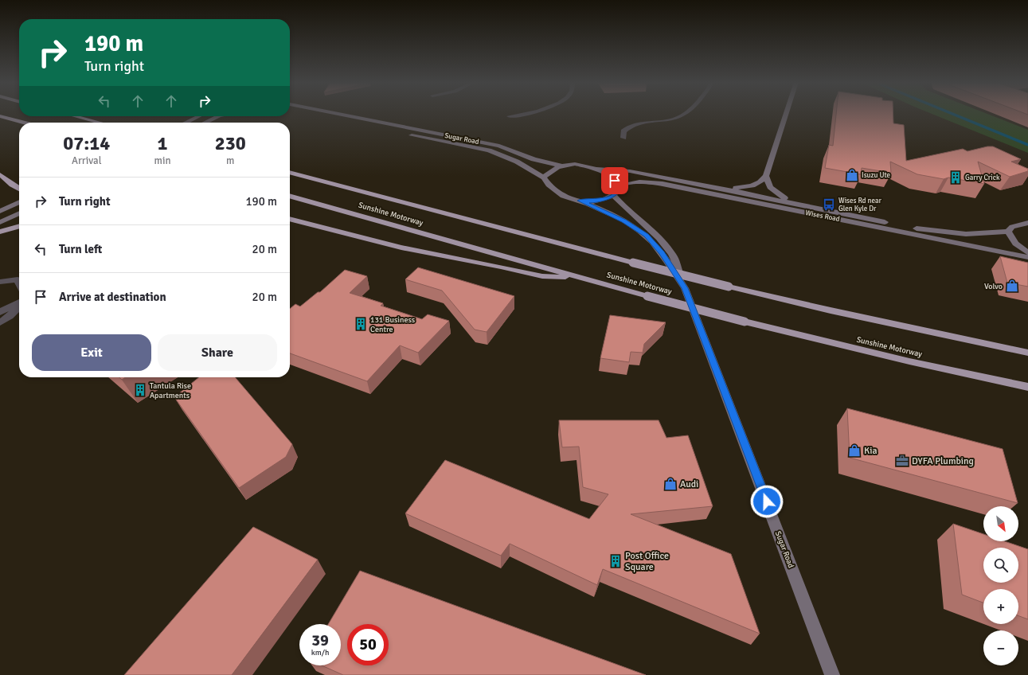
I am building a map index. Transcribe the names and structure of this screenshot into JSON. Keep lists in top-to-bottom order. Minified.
{"streets":{"highway":["Sunshine Motorway"],"main road":["Sugar Road","Wises Road"]},"places":{"shop":["Isuzu Ute","Volvo","Kia","Audi"],"building":["Garry Crick","131 Business Centre","Tantula Rise Apartments","Post Office Square"],"bus stop":["Wises Rd near Glen Kyle Dr"],"office":["DYFA Plumbing"]},"north":"bottom right","page":{"turn":["190 m","Turn right"],"eta":["07:14","Arrival","1","min","230","m"],"list":[{"name":"Turn right","value":"190 m"},{"name":"Turn left","value":"20 m"},{"name":"Arrive at destination","value":"20 m"}],"buttons":["Exit","Share"],"map_buttons":["+","−"],"speed":"39 km/h","limit":"50"}}
